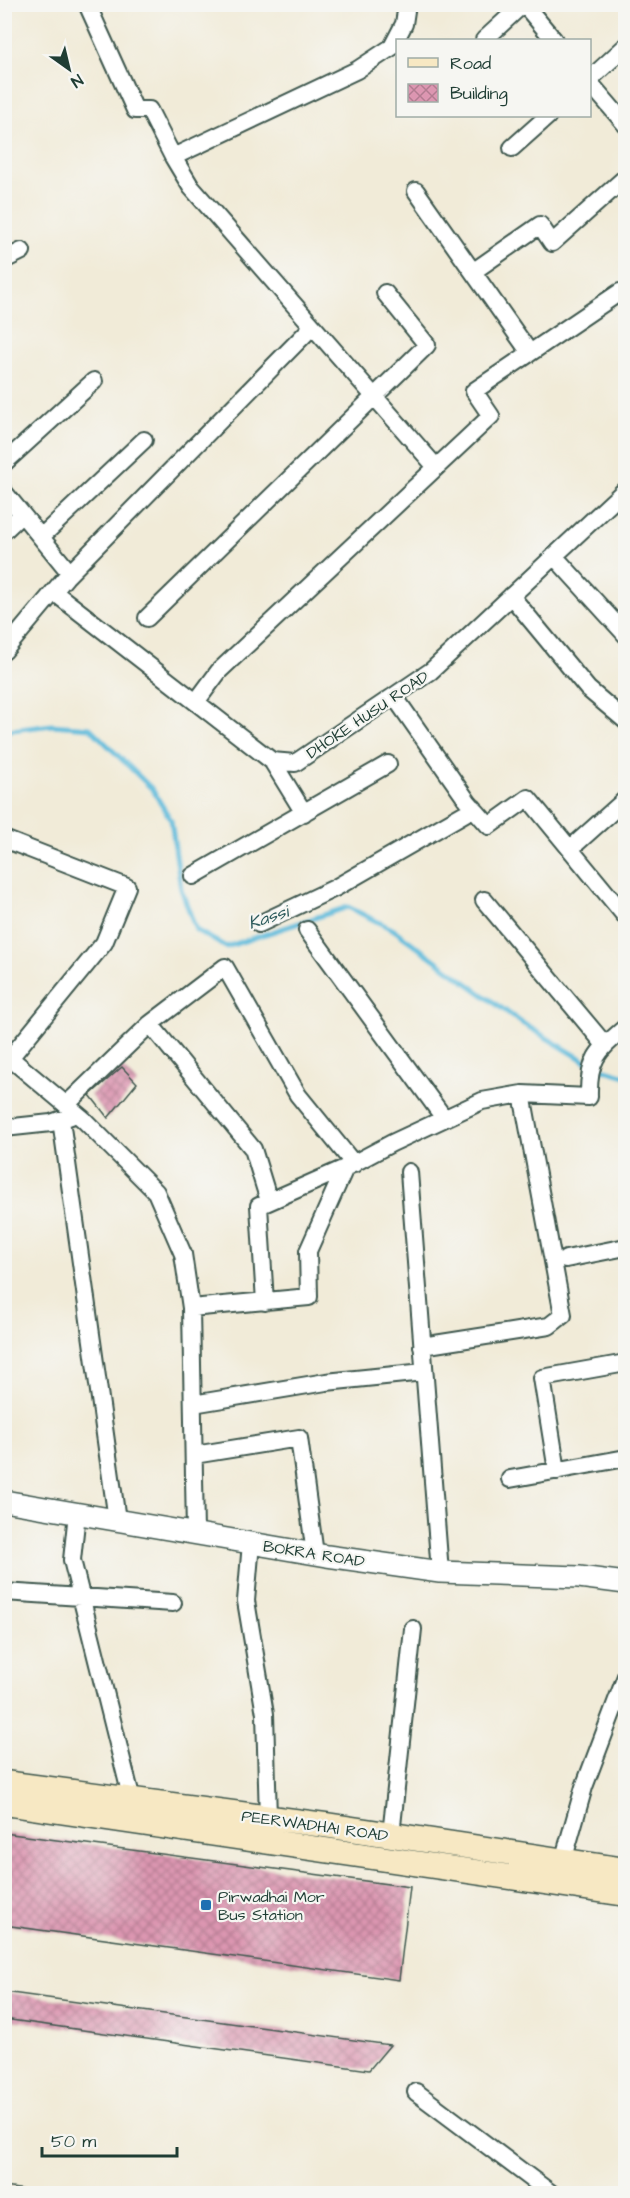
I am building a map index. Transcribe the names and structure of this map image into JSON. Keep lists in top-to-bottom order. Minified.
{"streets":{"main road":["PEERWADHAI ROAD"],"street":["DHOKE HUSU ROAD","BOKRA ROAD"]},"water":["Kassi"],"places":{"transit":["Pirwadhai Mor Bus Station"]},"legend":["Road","Building"],"scale_bar":"50 m","north":"bottom right"}
